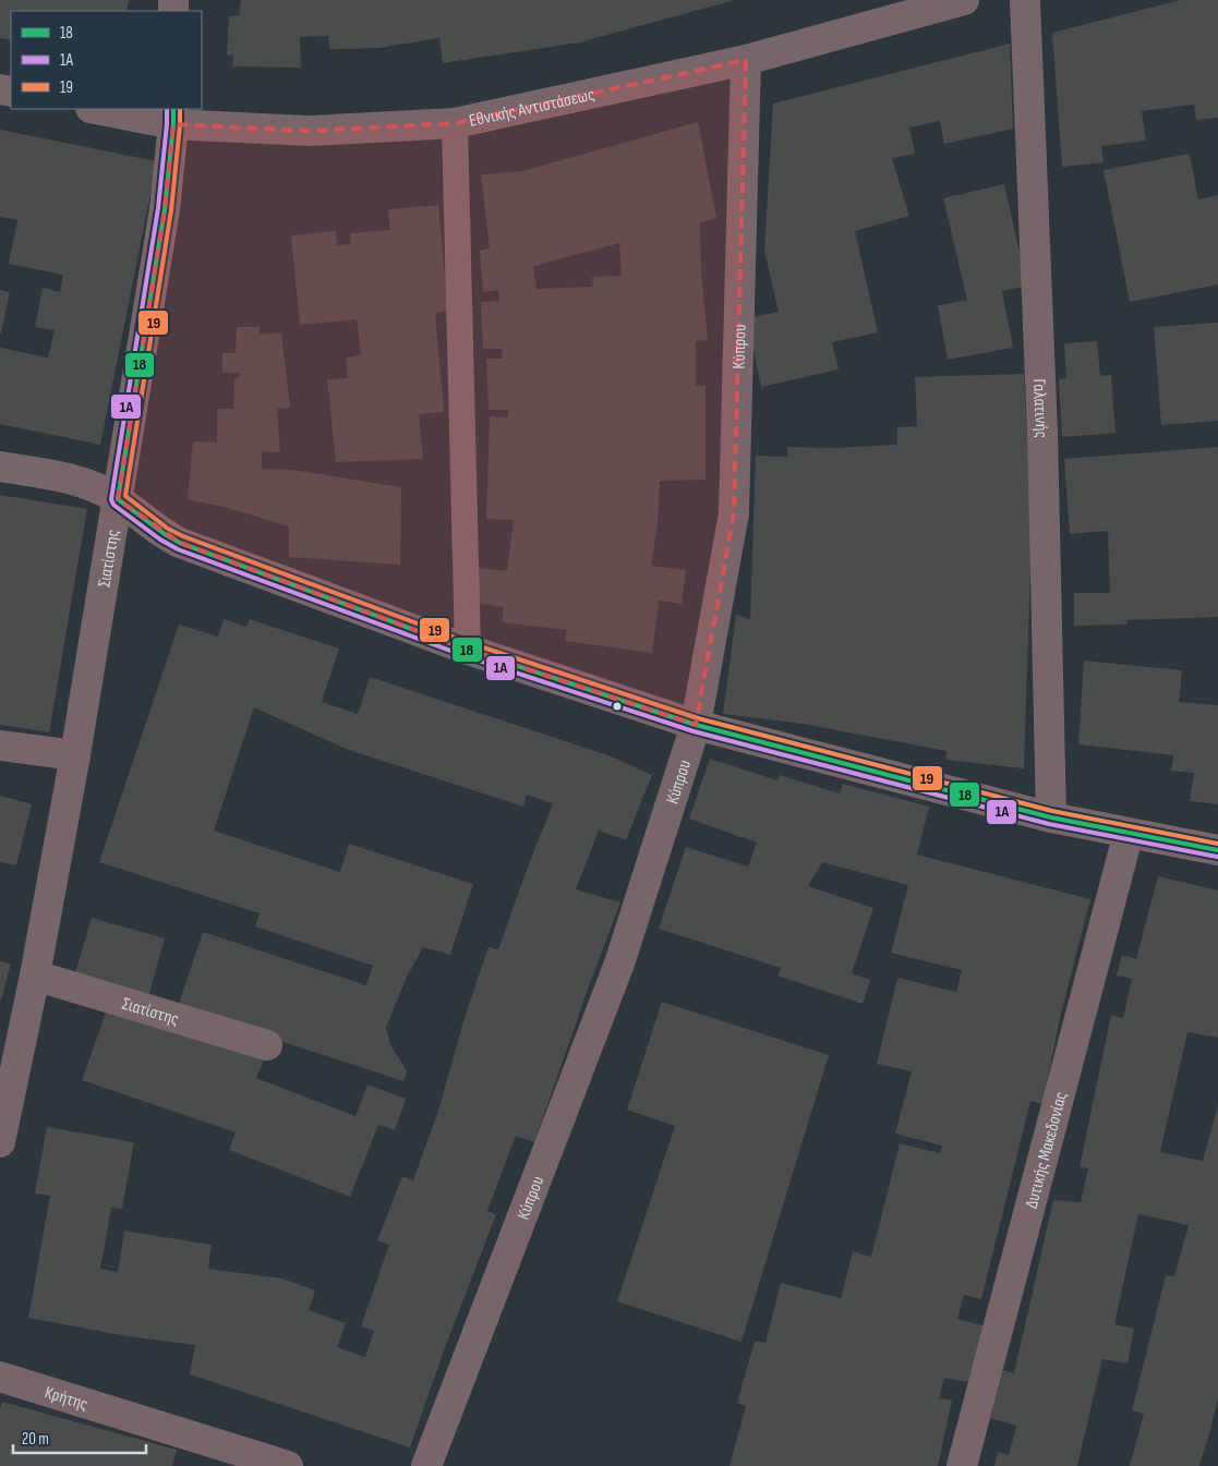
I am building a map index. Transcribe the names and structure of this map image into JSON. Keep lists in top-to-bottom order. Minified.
{"streets":{"street":["Εθνικής Αντιστάσεως","Κύπρου","Γαλατινής","Σιατίστης","Δυτικής Μακεδονίας","Κρήτης"]},"crossings":[["Εθνικής Αντιστάσεως","Κύπρου"],["Εθνικής Αντιστάσεως","Σιατίστης"]],"lines":["transit line 18","transit line 1Α","transit line 19"],"legend":["18","1Α","19"],"scale_bar":"20 m"}
